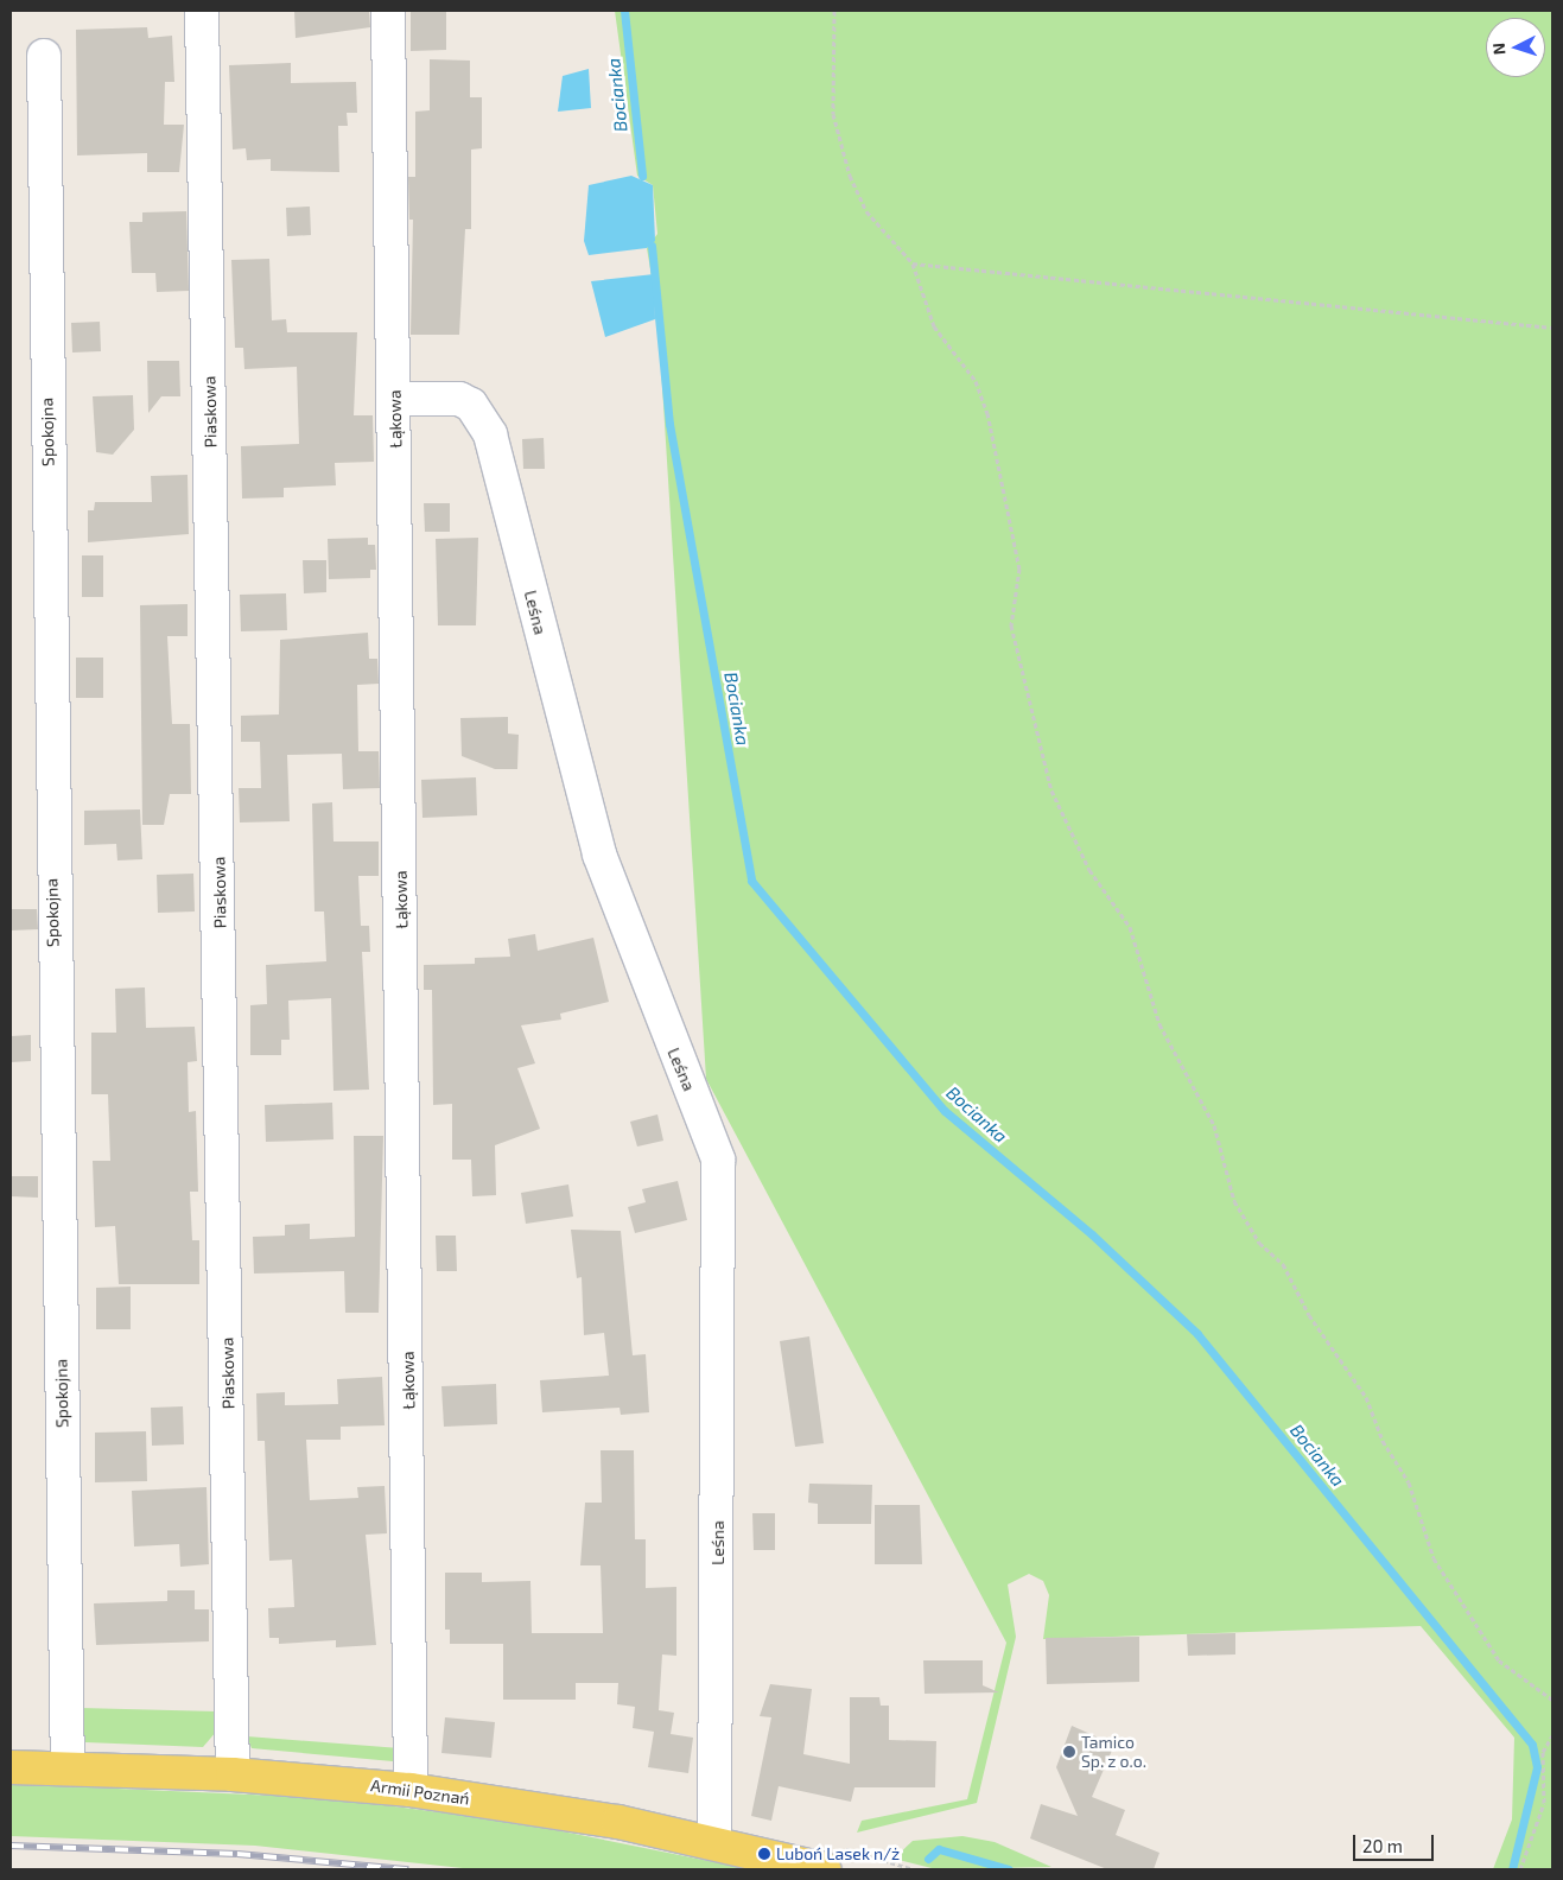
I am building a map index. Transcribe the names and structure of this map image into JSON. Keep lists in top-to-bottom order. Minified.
{"streets":{"main road":["Armii Poznań"],"street":["Piaskowa","Łąkowa","Spokojna","Leśna"]},"crossings":[["Piaskowa","Armii Poznań"],["Łąkowa","Leśna"],["Łąkowa","Armii Poznań"],["Spokojna","Armii Poznań"],["Leśna","Armii Poznań"]],"water":["Bocianka"],"places":["Tamico Sp. z o.o.","Luboń Lasek n/ż"],"scale_bar":"20 m","north":"left"}
